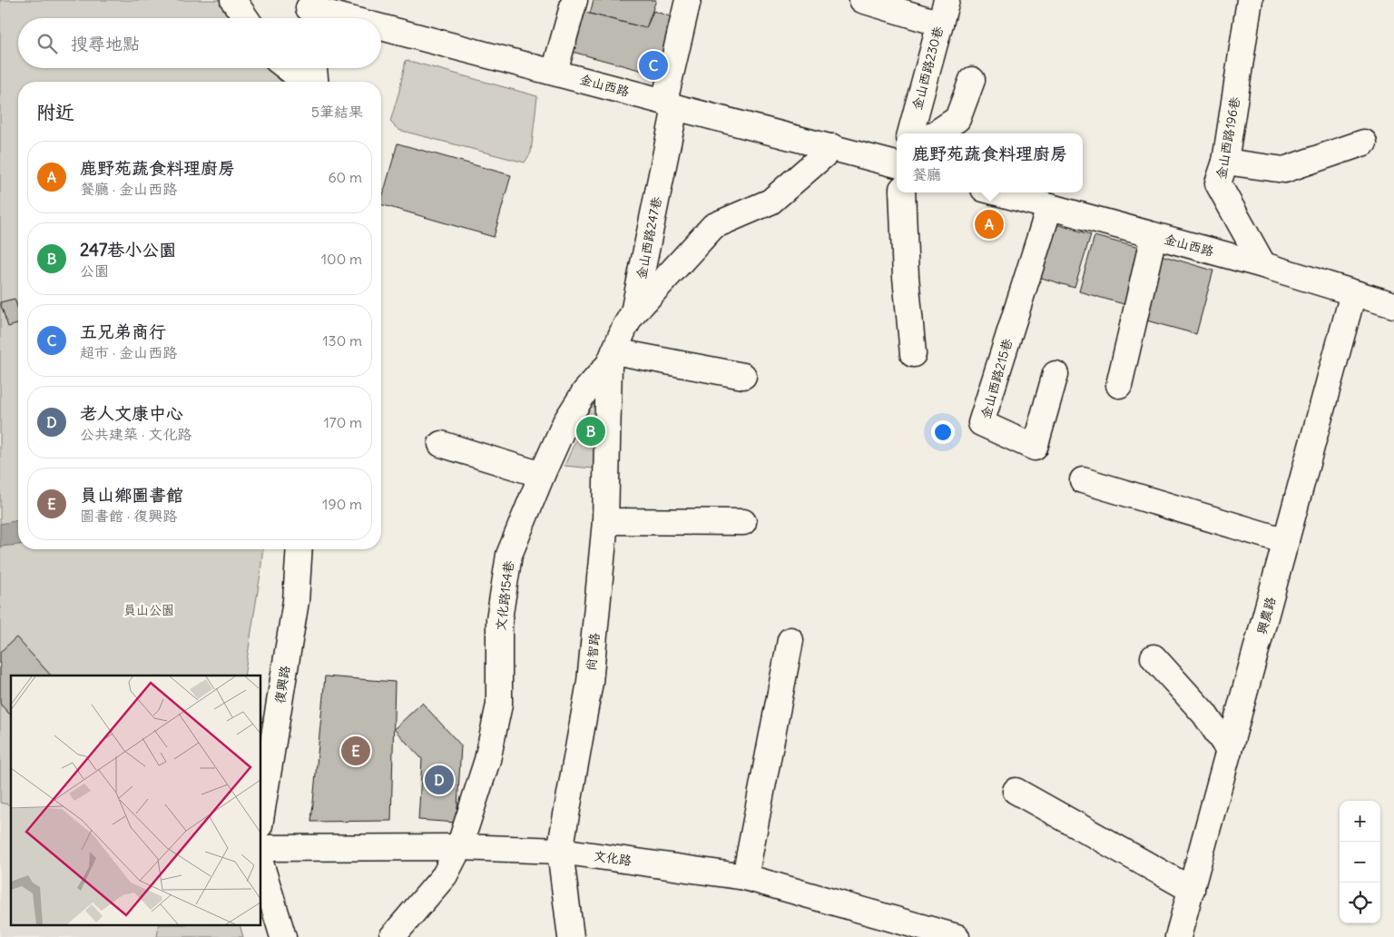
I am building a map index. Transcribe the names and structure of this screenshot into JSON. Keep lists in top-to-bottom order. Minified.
{"streets":{"street":["金山西路230巷","金山西路","金山西路196巷","金山西路247巷","金山西路215巷","文化路154巷","興農路","尚智路","復興路","文化路"]},"crossings":[["金山西路","金山西路196巷"],["金山西路","金山西路247巷"],["金山西路","金山西路215巷"],["金山西路","興農路"],["金山西路247巷","文化路154巷"],["金山西路247巷","尚智路"],["文化路154巷","尚智路"],["文化路154巷","文化路"],["尚智路","文化路"]],"parks":["員山公園"],"page":{"search":"搜尋地點","pins":["C","A","B","E","D"],"heading":["附近","5筆結果"],"popup":["鹿野苑蔬食料理廚房","餐廳"],"list":[{"mark":"A","name":"鹿野苑蔬食料理廚房","note":"餐廳 · 金山西路","value":"60 m"},{"mark":"B","name":"247巷小公園","note":"公園","value":"100 m"},{"mark":"C","name":"五兄弟商行","note":"超市 · 金山西路","value":"130 m"},{"mark":"D","name":"老人文康中心","note":"公共建築 · 文化路","value":"170 m"},{"mark":"E","name":"員山鄉圖書館","note":"圖書館 · 復興路","value":"190 m"}],"map_buttons":["+","−"]}}
